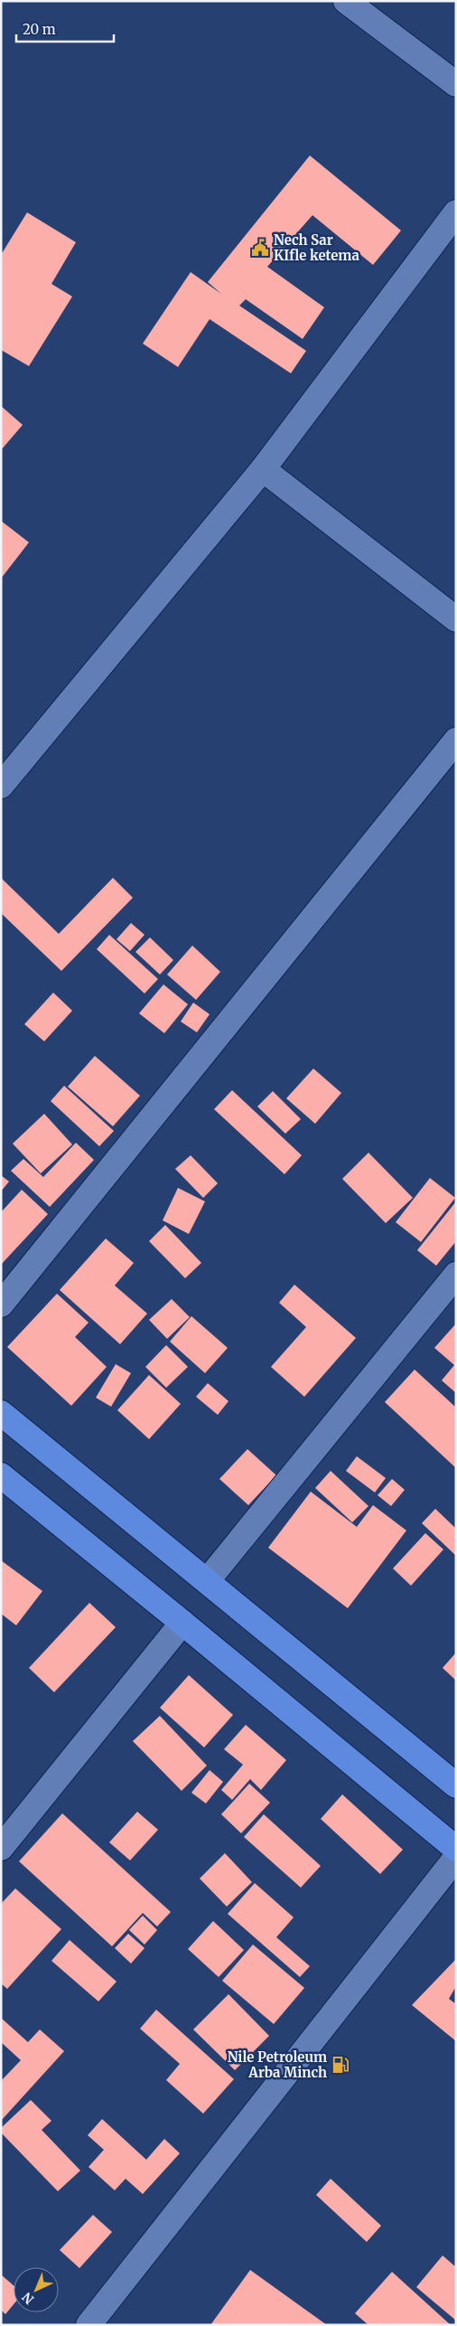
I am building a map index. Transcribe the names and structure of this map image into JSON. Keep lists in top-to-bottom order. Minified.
{"places":{"public building":["Nech Sar KIfle ketema"],"fuel station":["Nile Petroleum Arba Minch"]},"scale_bar":"20 m","north":"bottom left"}
